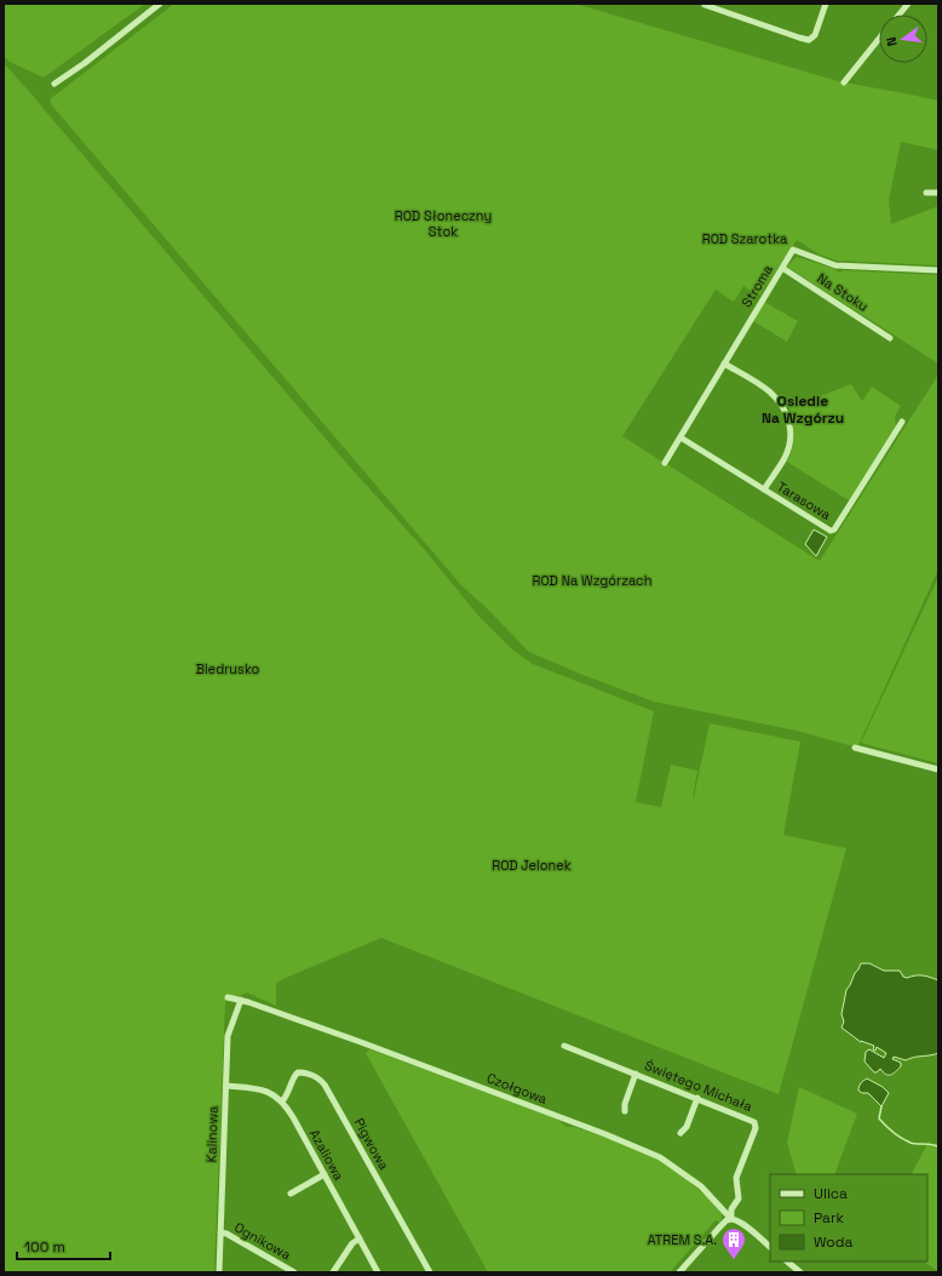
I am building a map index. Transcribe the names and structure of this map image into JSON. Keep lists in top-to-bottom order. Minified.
{"streets":{"street":["Stroma","Na Stoku","Tarasowa","Świętego Michała","Czołgowa","Kalinowa","Pigwowa","Azaliowa","Ognikowa"]},"crossings":[["Stroma","Na Stoku"],["Stroma","Tarasowa"],["Świętego Michała","Czołgowa"],["Czołgowa","Kalinowa"],["Kalinowa","Azaliowa"],["Kalinowa","Ognikowa"],["Pigwowa","Azaliowa"]],"districts":["Osiedle Na Wzgórzu"],"parks":["ROD Słoneczny Stok","ROD Szarotka","ROD Na Wzgórzach","Biedrusko","ROD Jelonek"],"places":{"building":["ATREM S.A."]},"legend":["Ulica","Park","Woda"],"scale_bar":"100 m","north":"left"}
